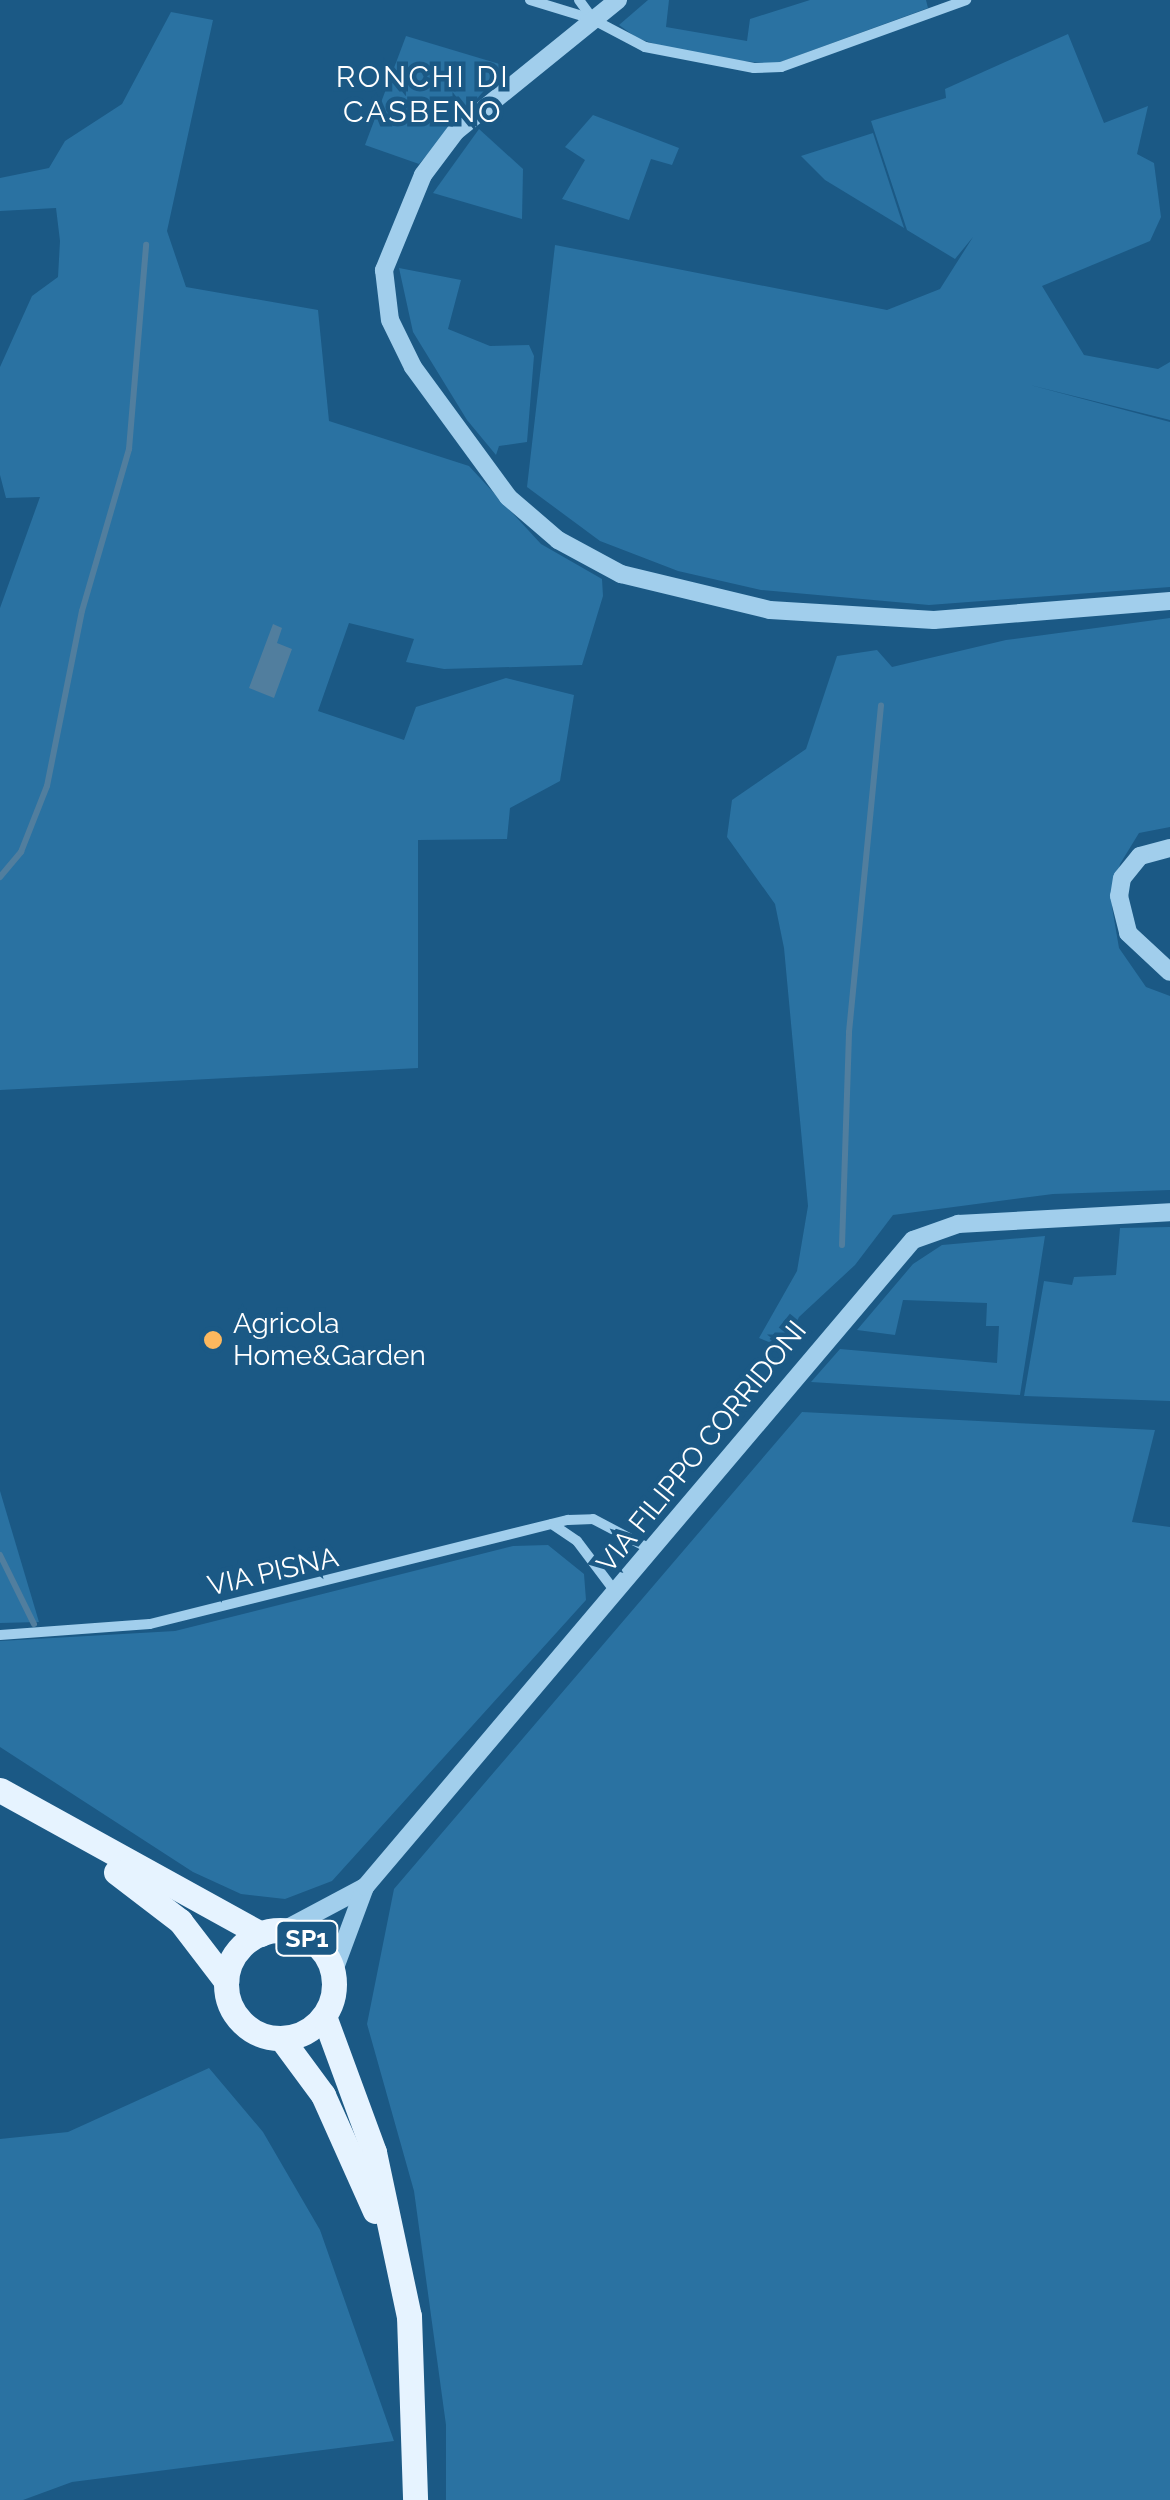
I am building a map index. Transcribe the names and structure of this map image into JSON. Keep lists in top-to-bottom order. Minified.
{"streets":{"main road":["SP1"],"street":["VIA FILIPPO CORRIDONI","VIA PISNA"]},"crossings":[["VIA FILIPPO CORRIDONI","VIA PISNA"],["VIA FILIPPO CORRIDONI","SP1"]],"districts":["RONCHI DI CASBENO"],"places":["Agricola Home&Garden"]}
